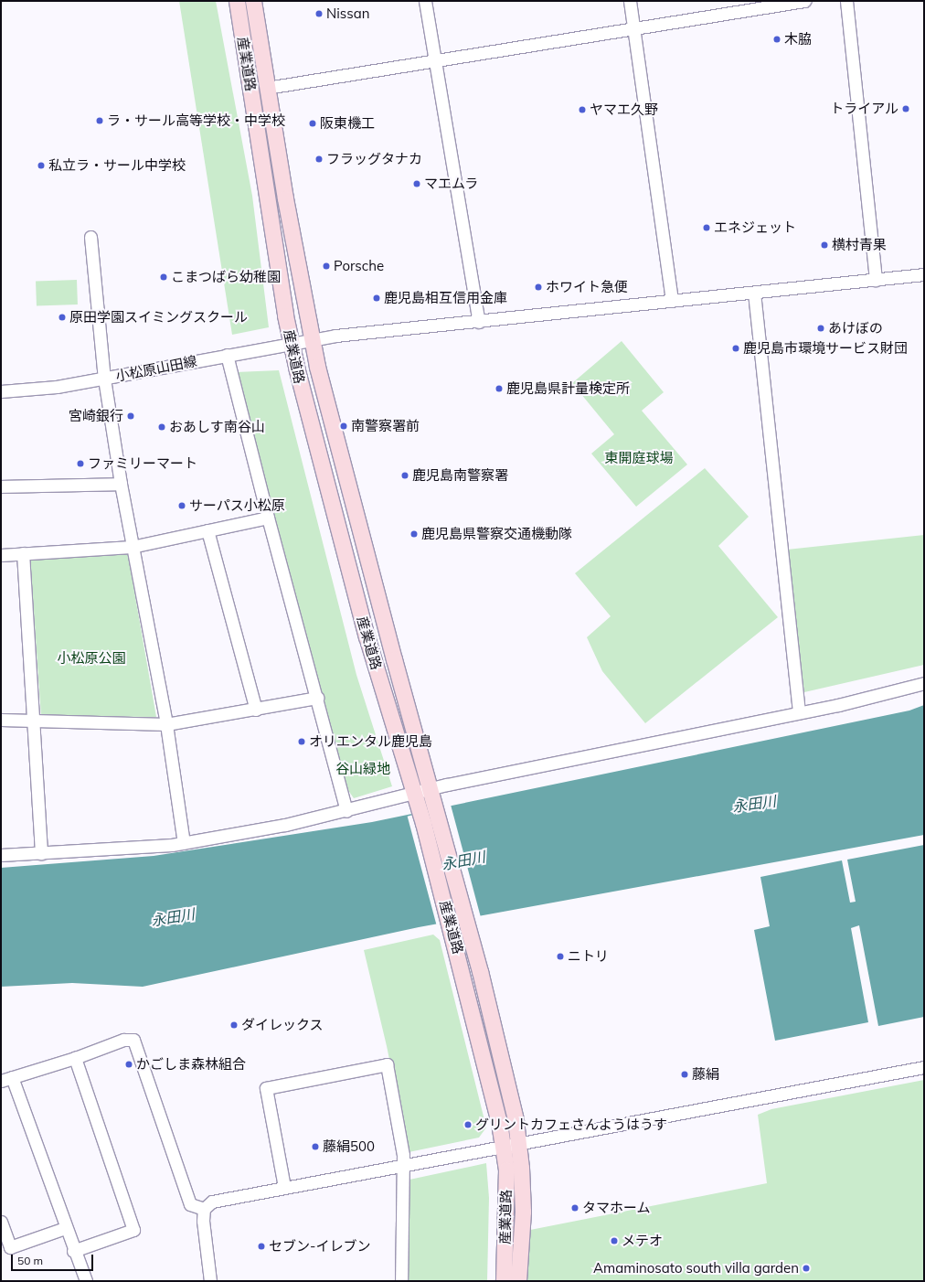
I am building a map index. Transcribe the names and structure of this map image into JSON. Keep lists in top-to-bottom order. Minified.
{"streets":{"main road":["産業道路"],"street":["小松原山田線"]},"crossings":[["産業道路","小松原山田線"]],"water":["永田川"],"parks":["東開庭球場","小松原公園","谷山緑地"],"places":["Nissan","木脇","トライアル","ヤマエ久野","ラ・サール高等学校・中学校","阪東機工","フラッグタナカ","私立ラ・サール中学校","マエムラ","エネジェット","横村青果","Porsche","こまつばら幼稚園","ホワイト急便","鹿児島相互信用金庫","原田学園スイミングスクール","あけぼの","鹿児島市環境サービス財団","鹿児島県計量検定所","宮崎銀行","南警察署前","おあしす南谷山","ファミリーマート","鹿児島南警察署","サーパス小松原","鹿児島県警察交通機動隊","オリエンタル鹿児島","ニトリ","ダイレックス","かごしま森林組合","藤絹","グリントカフェさんようはうす","藤絹500","タマホーム","メテオ","セブン-イレブン","Amaminosato south villa garden"],"scale_bar":"50 m"}
